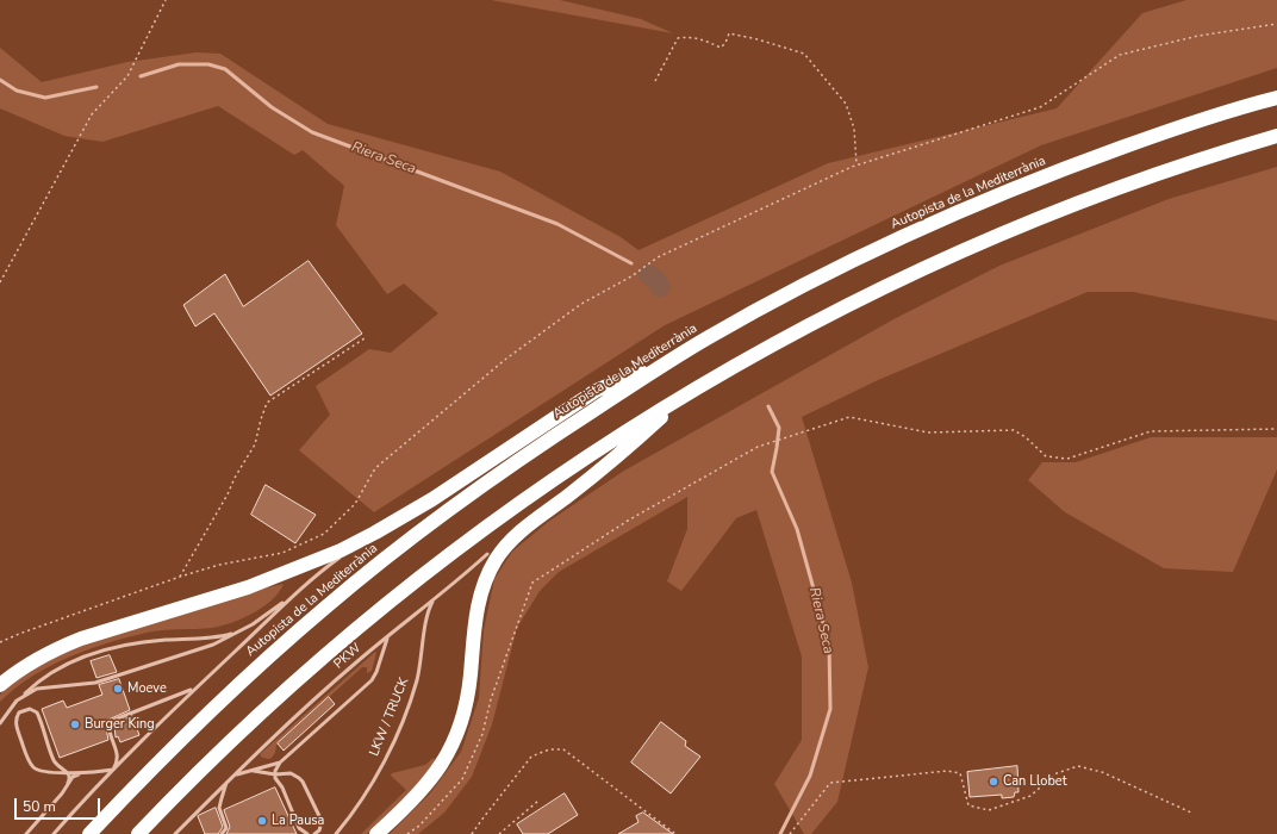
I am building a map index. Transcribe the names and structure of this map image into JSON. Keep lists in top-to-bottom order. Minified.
{"streets":{"highway":["Autopista de la Mediterrània"],"lane":["PKW","LKW / TRUCK"]},"crossings":[["PKW","LKW / TRUCK"]],"water":["Riera Seca"],"places":["Moeve","Burger King","Can Llobet","La Pausa"],"scale_bar":"50 m"}
